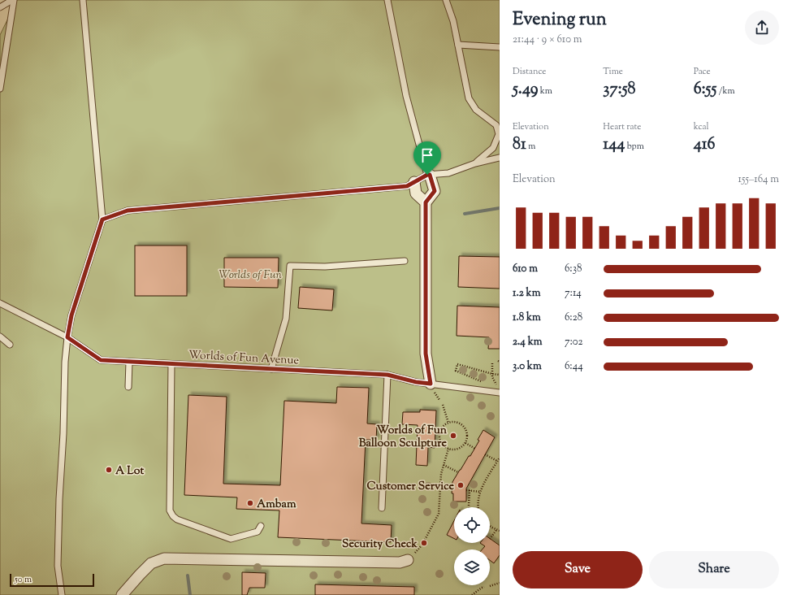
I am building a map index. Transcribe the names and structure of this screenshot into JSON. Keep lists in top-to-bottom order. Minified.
{"streets":{"lane":["Worlds of Fun Avenue"]},"parks":["Worlds of Fun"],"places":["Worlds of Fun Balloon Sculpture","A Lot","Customer Service","Ambam","Security Check"],"scale_bar":"50 m","page":{"heading":["Evening run","21:44 · 9 × 610 m"],"stats":[["Distance","5.49 km"],["Time","37:58"],["Pace","6:55 /km"],["Elevation","81 m"],["Heart rate","144 bpm"],["kcal","416"]],"chart":["Elevation","155–164 m"],"list":[{"name":"610 m","note":"6:38"},{"name":"1.2 km","note":"7:14"},{"name":"1.8 km","note":"6:28"},{"name":"2.4 km","note":"7:02"},{"name":"3.0 km","note":"6:44"}],"buttons":["Save","Share"],"scale":"50 m"}}
